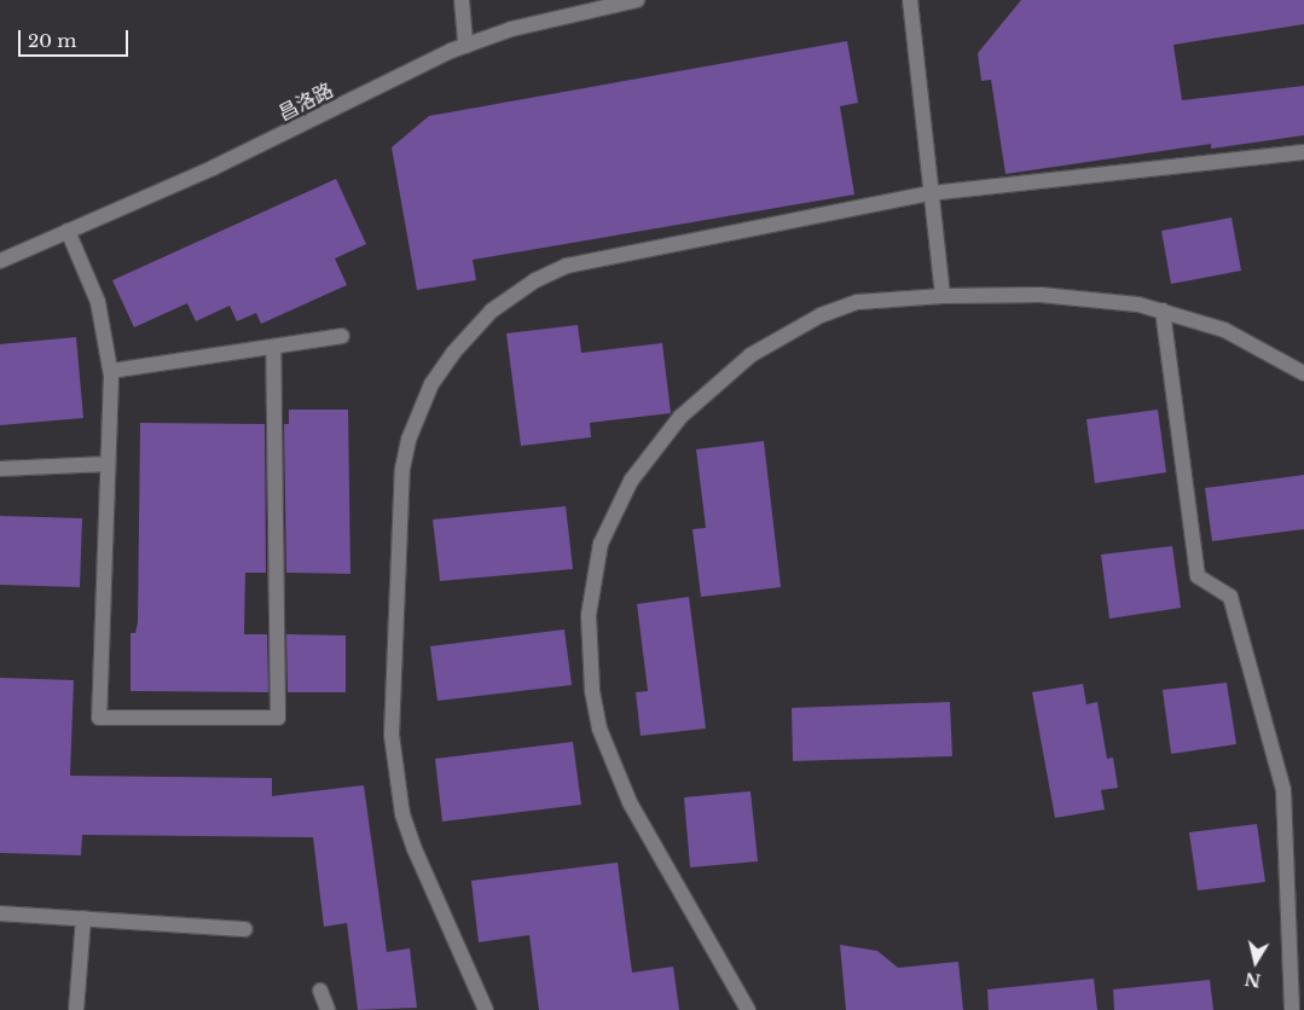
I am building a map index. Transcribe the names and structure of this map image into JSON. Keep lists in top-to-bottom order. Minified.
{"streets":{"street":["昌洛路"]},"scale_bar":"20 m","north":"bottom"}
